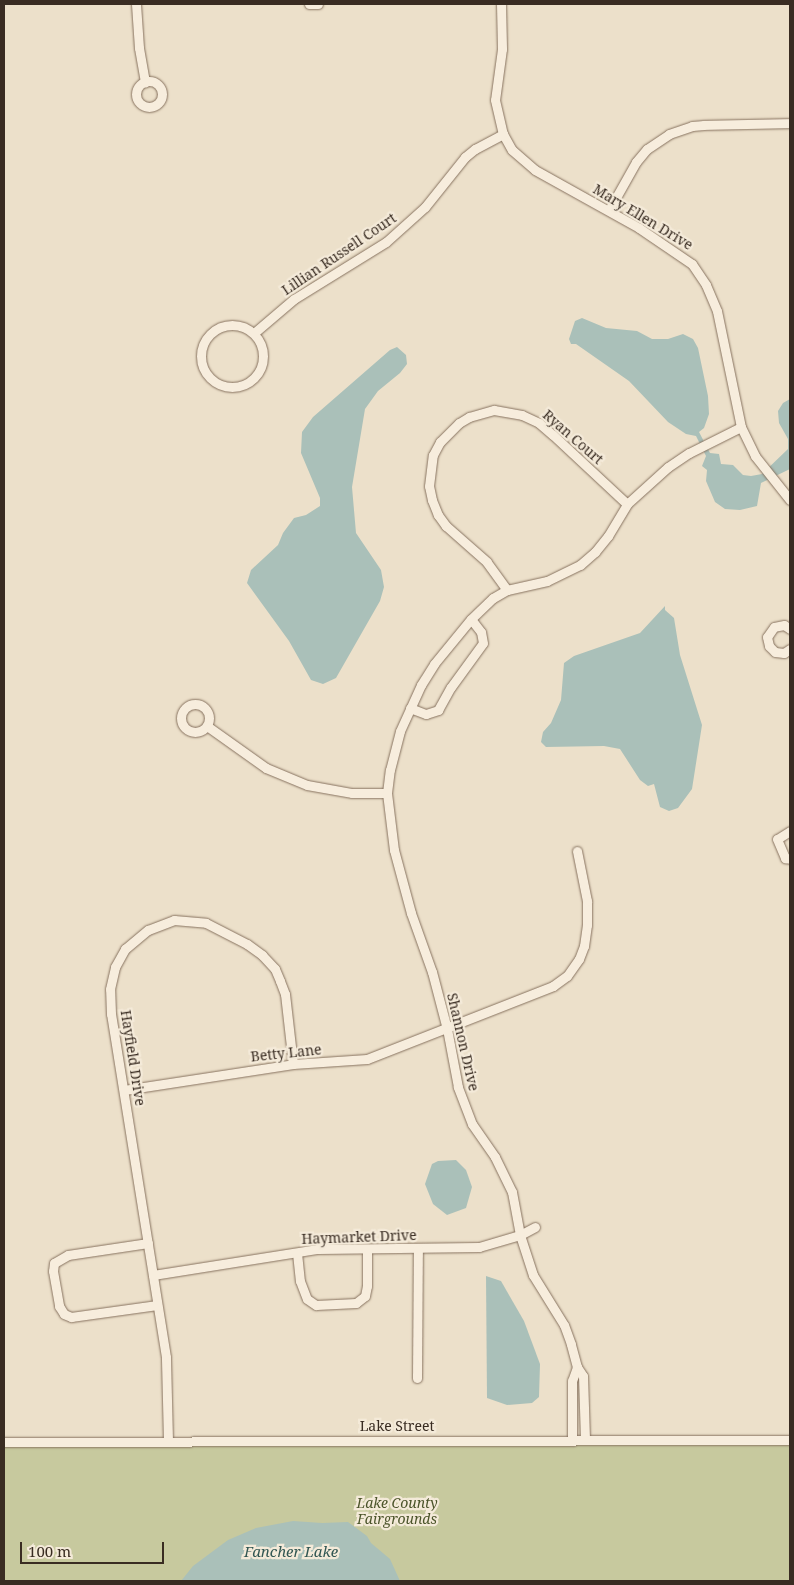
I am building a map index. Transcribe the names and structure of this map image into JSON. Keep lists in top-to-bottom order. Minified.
{"streets":{"street":["Mary Ellen Drive","Lillian Russell Court","Ryan Court","Shannon Drive","Betty Lane","Hayfield Drive","Haymarket Drive","Lake Street"]},"crossings":[["Mary Ellen Drive","Lillian Russell Court"],["Mary Ellen Drive","Shannon Drive"],["Ryan Court","Shannon Drive"],["Shannon Drive","Betty Lane"],["Shannon Drive","Haymarket Drive"],["Shannon Drive","Lake Street"],["Betty Lane","Hayfield Drive"],["Hayfield Drive","Haymarket Drive"],["Hayfield Drive","Lake Street"]],"water":["Fancher Lake"],"parks":["Lake County Fairgrounds"],"scale_bar":"100 m"}
